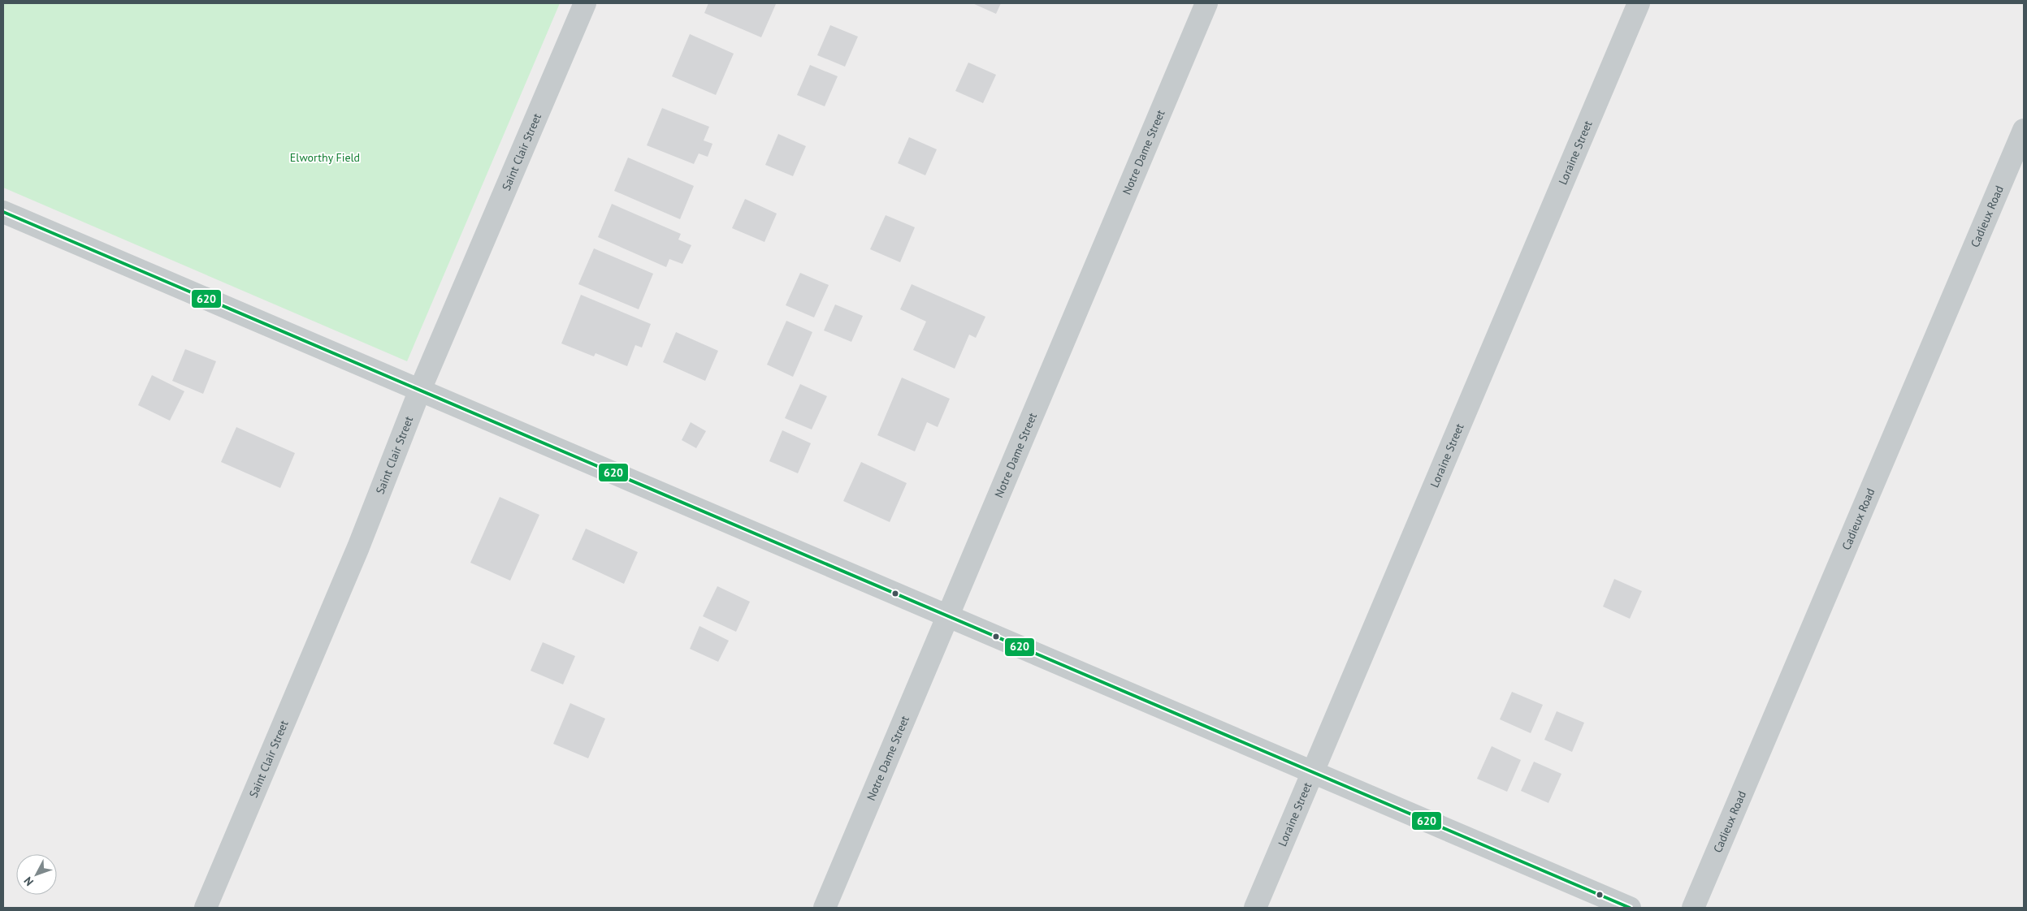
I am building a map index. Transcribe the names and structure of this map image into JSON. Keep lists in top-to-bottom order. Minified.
{"streets":{"street":["Saint Clair Street","Notre Dame Street","Loraine Street","Cadieux Road"]},"parks":["Elworthy Field"],"lines":["transit line 620"],"north":"bottom left"}
